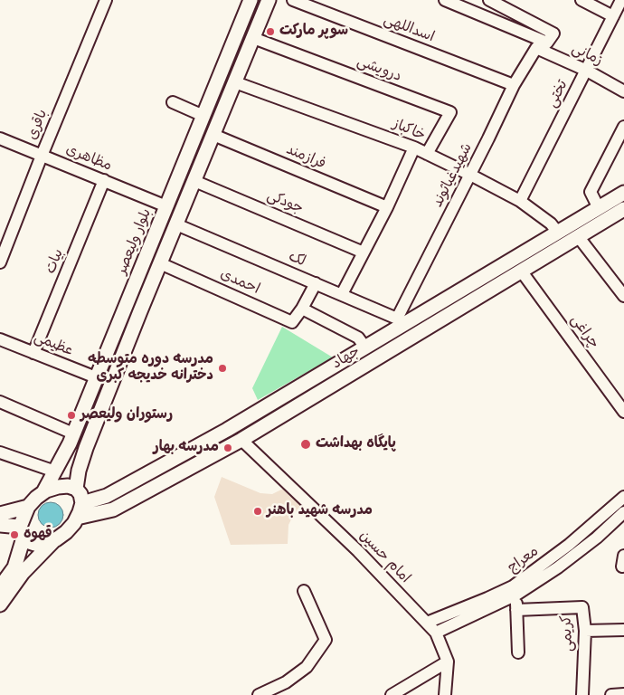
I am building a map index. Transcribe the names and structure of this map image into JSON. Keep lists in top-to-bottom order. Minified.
{"streets":{"main road":["بلوار ولیعصر","جهاد"],"street":["اسداللهی","زمانی","درویشی","تختی","باقری","خاکباز","فرازمند","مظاهری","شهید‌غیاثوند","جودکی","لک","بیات","احمدی","چراغی","عظیمی","امام حسین","معراج","کریمی"]},"crossings":[["اسداللهی","شهید‌غیاثوند"],["زمانی","تختی"],["زمانی","شهید‌غیاثوند"],["درویشی","خاکباز"],["تختی","خاکباز"],["باقری","مظاهری"],["خاکباز","شهید‌غیاثوند"],["خاکباز","جهاد"],["مظاهری","بلوار ولیعصر"],["مظاهری","بیات"],["شهید‌غیاثوند","لک"],["شهید‌غیاثوند","جهاد"],["بلوار ولیعصر","عظیمی"],["بلوار ولیعصر","جهاد"],["لک","جهاد"],["بیات","عظیمی"],["چراغی","جهاد"],["جهاد","امام حسین"],["امام حسین","معراج"]],"places":["سوپر مارکت","مدرسه دوره متوسطه دخترانه خدیجه کبری","رستوران ولیعصر","پایگاه بهداشت","مدرسه بهار","مدرسه شهید باهنر","قهوه"]}
